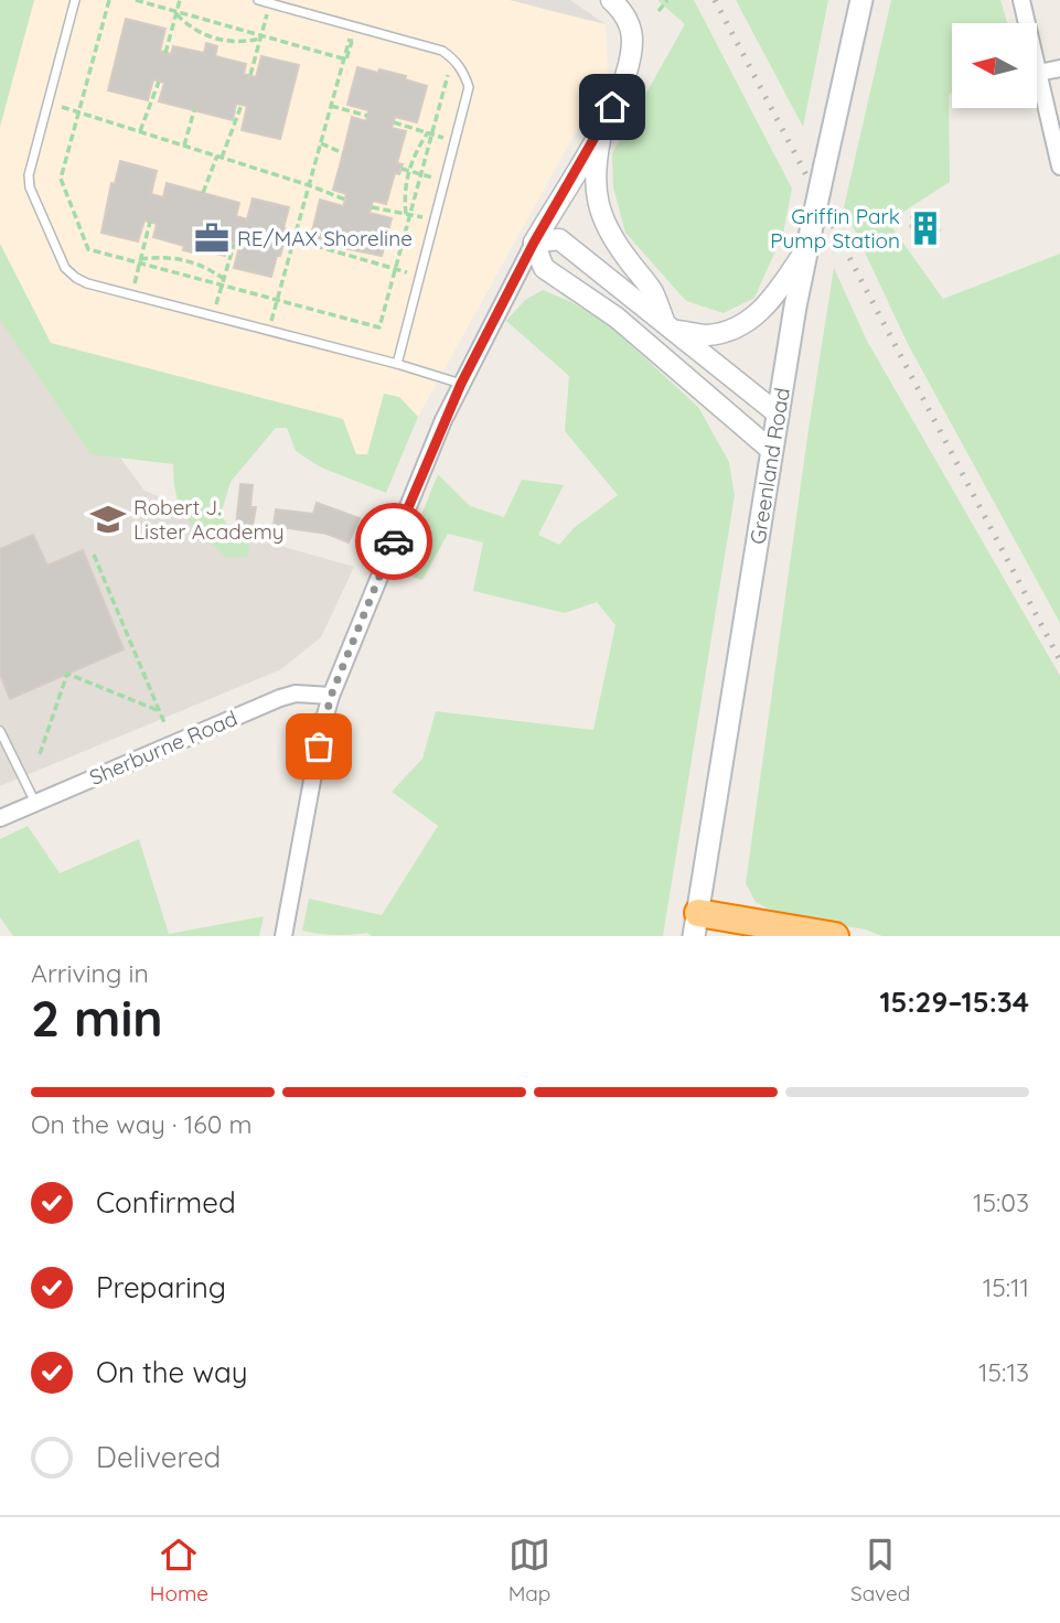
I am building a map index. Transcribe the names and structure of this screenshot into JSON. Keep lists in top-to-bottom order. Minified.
{"streets":{"main road":["Greenland Road"],"street":["Sherburne Road"]},"places":{"building":["Griffin Park Pump Station"],"office":["RE/MAX Shoreline"],"school or university":["Robert J. Lister Academy"]},"north":"left","page":{"heading":["2 min","Arriving in","15:29–15:34"],"bar":"On the way · 160 m","list":[["Confirmed","15:03"],["Preparing","15:11"],["On the way","15:13"],"Delivered"],"tabs":["Home","Map","Saved"]}}
